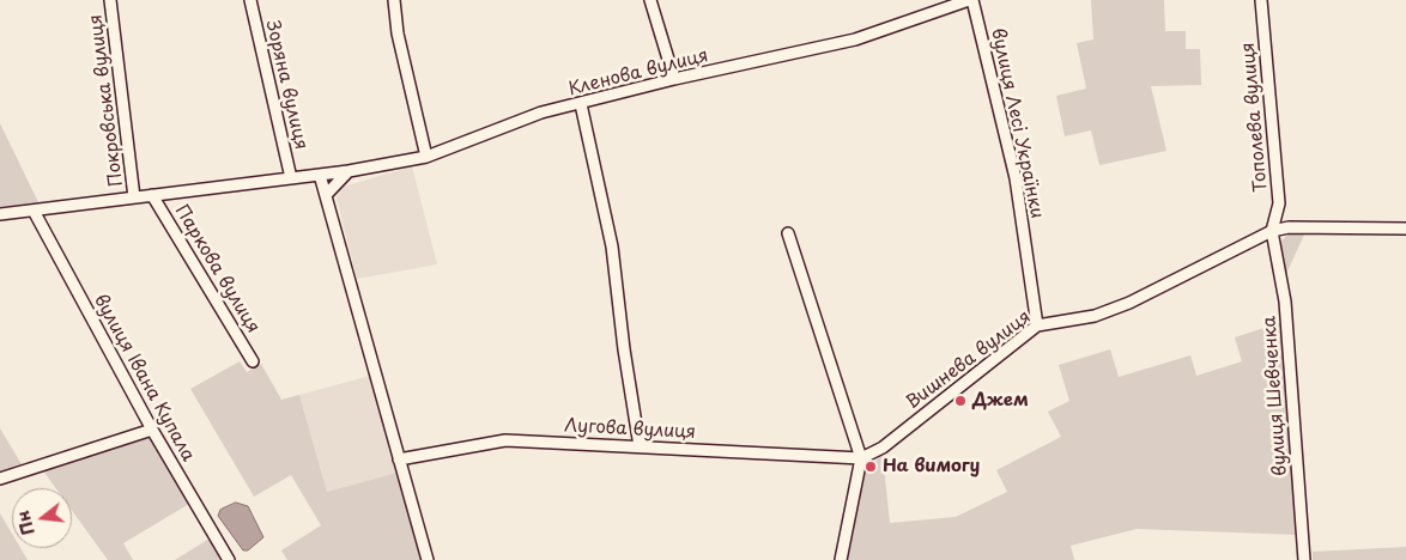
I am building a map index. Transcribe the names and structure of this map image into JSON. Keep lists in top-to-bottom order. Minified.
{"streets":{"street":["Кленова вулиця","Зоряна вулиця","Покровська вулиця","Тополева вулиця","вулиця Лесі Українки","Паркова вулиця","Вишнева вулиця","вулиця Івана Купала","вулиця Шевченка","Лугова вулиця"]},"crossings":[["Кленова вулиця","Зоряна вулиця"],["Кленова вулиця","Покровська вулиця"],["Кленова вулиця","вулиця Лесі Українки"],["Кленова вулиця","Паркова вулиця"],["Кленова вулиця","вулиця Івана Купала"],["Тополева вулиця","Вишнева вулиця"],["Тополева вулиця","вулиця Шевченка"],["вулиця Лесі Українки","Вишнева вулиця"],["Вишнева вулиця","вулиця Шевченка"],["Вишнева вулиця","Лугова вулиця"]],"places":["Джем","На вимогу"],"north":"left"}
